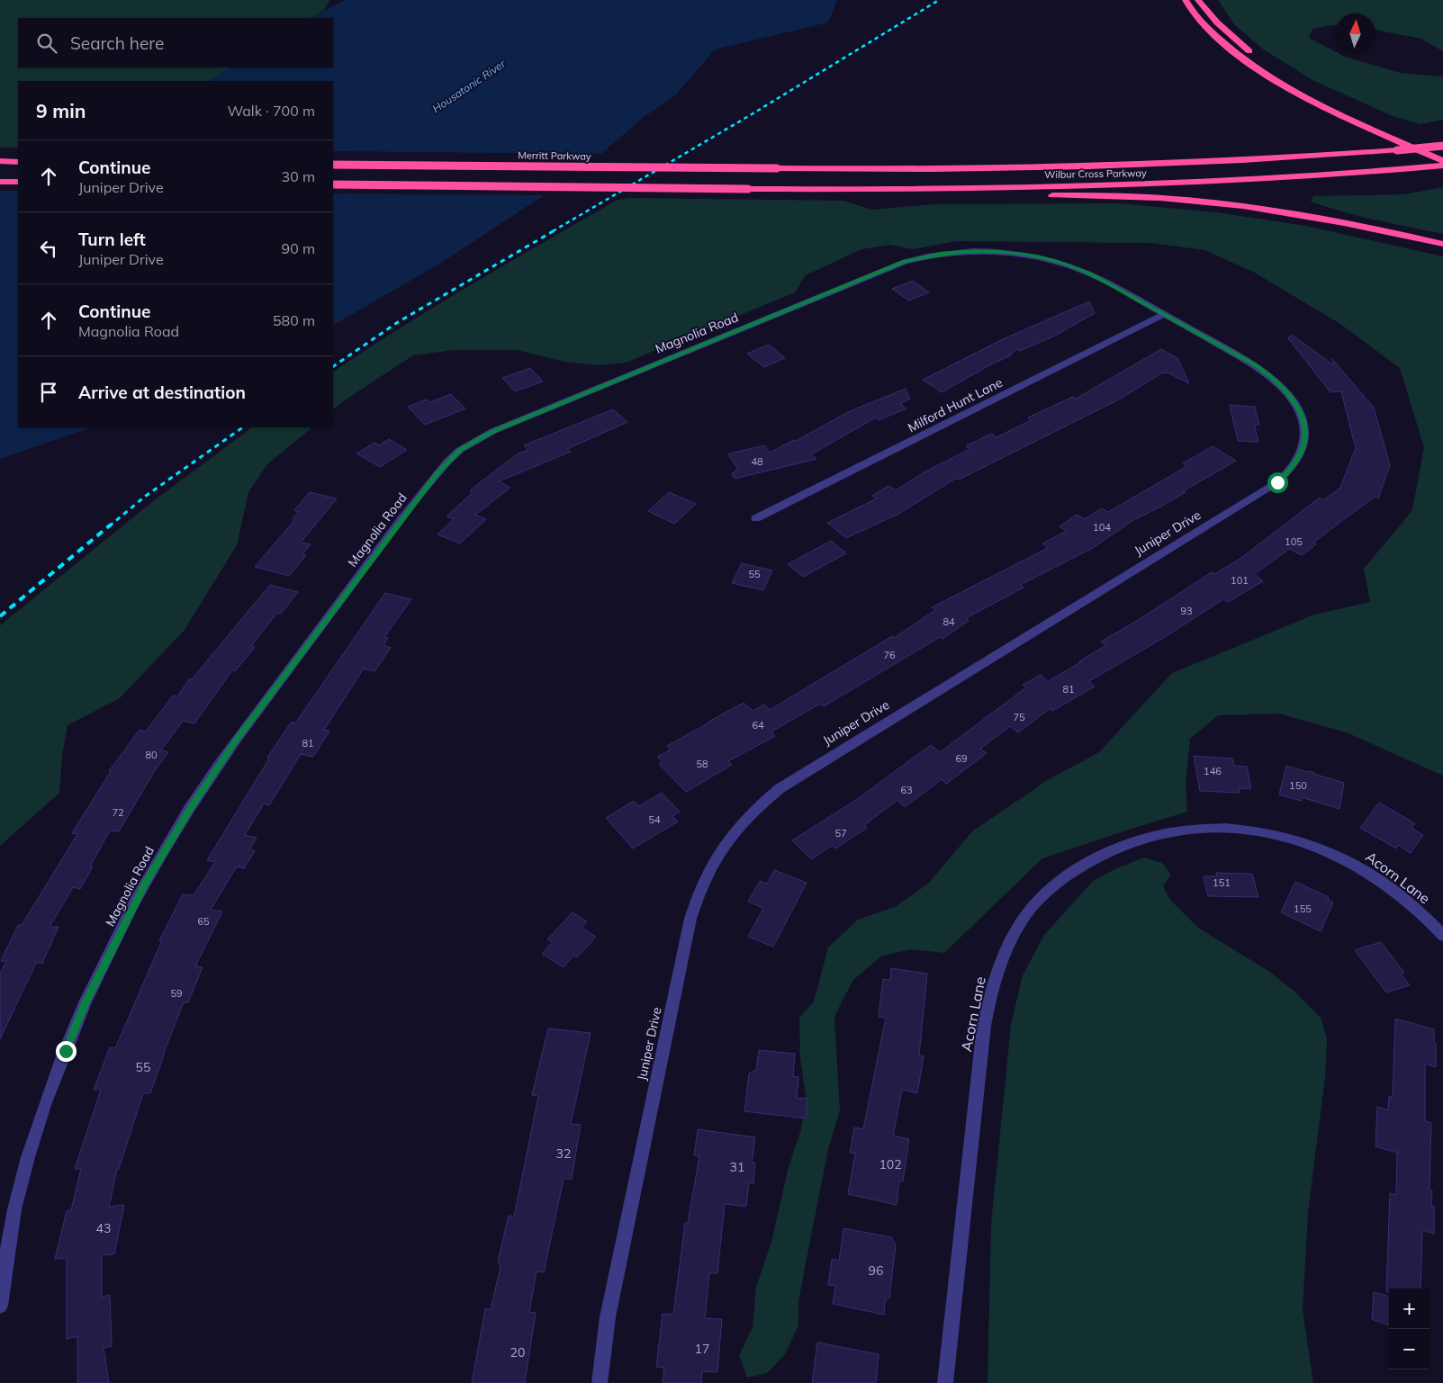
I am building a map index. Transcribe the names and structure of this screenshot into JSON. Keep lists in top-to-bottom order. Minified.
{"streets":{"highway":["Merritt Parkway","Wilbur Cross Parkway"],"street":["Magnolia Road","Milford Hunt Lane","Juniper Drive","Acorn Lane"]},"crossings":[["Merritt Parkway","Wilbur Cross Parkway"],["Magnolia Road","Milford Hunt Lane"],["Magnolia Road","Juniper Drive"],["Milford Hunt Lane","Juniper Drive"]],"water":["Housatonic River"],"house_numbers":["48","104","105","55","101","93","84","76","81","75","64","81","80","69","58","146","150","63","72","54","57","151","155","65","59","55","32","102","31","43","96","17","20"],"north":"top","page":{"search":"Search here","heading":["9 min","Walk · 700 m"],"list":[["Continue","Juniper Drive","30 m"],["Turn left","Juniper Drive","90 m"],["Continue","Magnolia Road","580 m"],"Arrive at destination"],"map_buttons":["+","−"]}}
